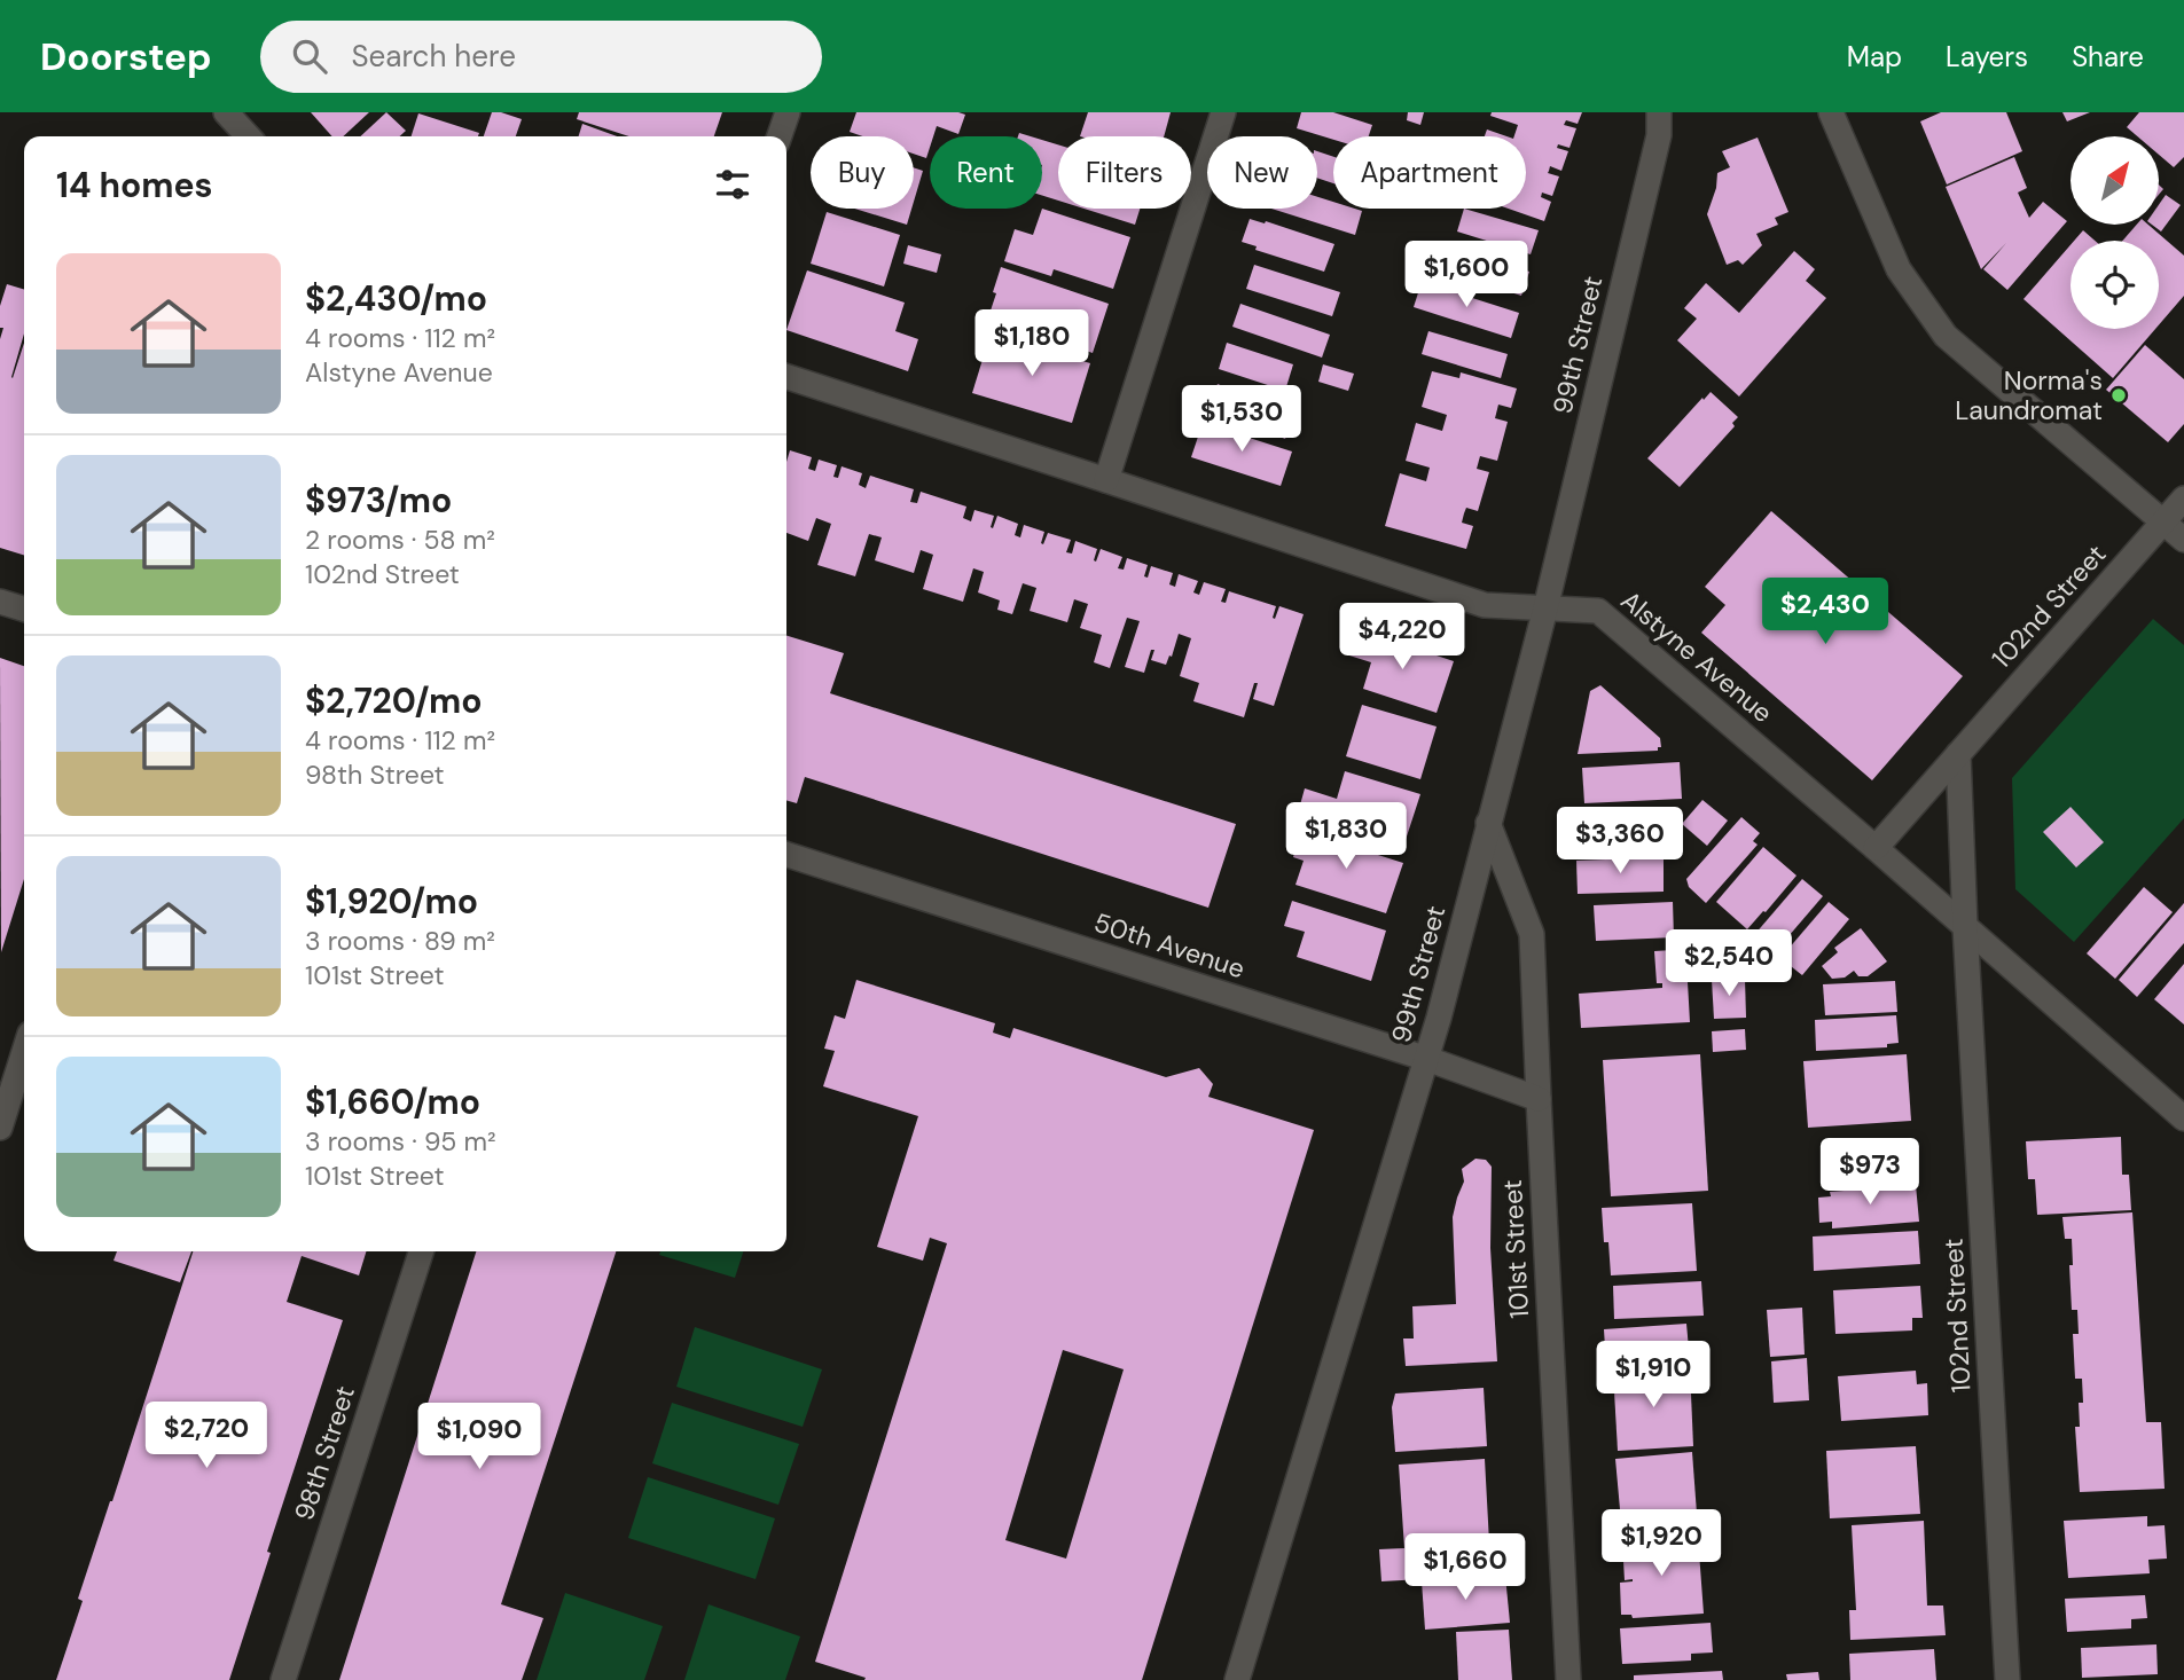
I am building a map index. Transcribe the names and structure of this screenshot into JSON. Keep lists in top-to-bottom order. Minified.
{"streets":{"street":["99th Street","102nd Street","Alstyne Avenue","50th Avenue","101st Street","98th Street"]},"crossings":[["99th Street","Alstyne Avenue"],["99th Street","50th Avenue"],["99th Street","101st Street"],["102nd Street","Alstyne Avenue"],["50th Avenue","101st Street"]],"places":["Norma's Laundromat"],"north":"top right","page":{"header":"Doorstep","search":"Search here","nav":["Map","Layers","Share"],"chip":["Buy","Rent","Filters","New","Apartment"],"heading":"14 homes","list":[{"name":"$2,430/mo","note":"4 rooms · 112 m² · Alstyne Avenue"},{"name":"$973/mo","note":"2 rooms · 58 m² · 102nd Street"},{"name":"$2,720/mo","note":"4 rooms · 112 m² · 98th Street"},{"name":"$1,920/mo","note":"3 rooms · 89 m² · 101st Street"},{"name":"$1,660/mo","note":"3 rooms · 95 m² · 101st Street"}],"price":["$1,600","$1,180","$1,530","$2,430","$4,220","$1,830","$3,360","$2,540","$973","$1,910","$2,720","$1,090","$1,920","$1,660"]}}
